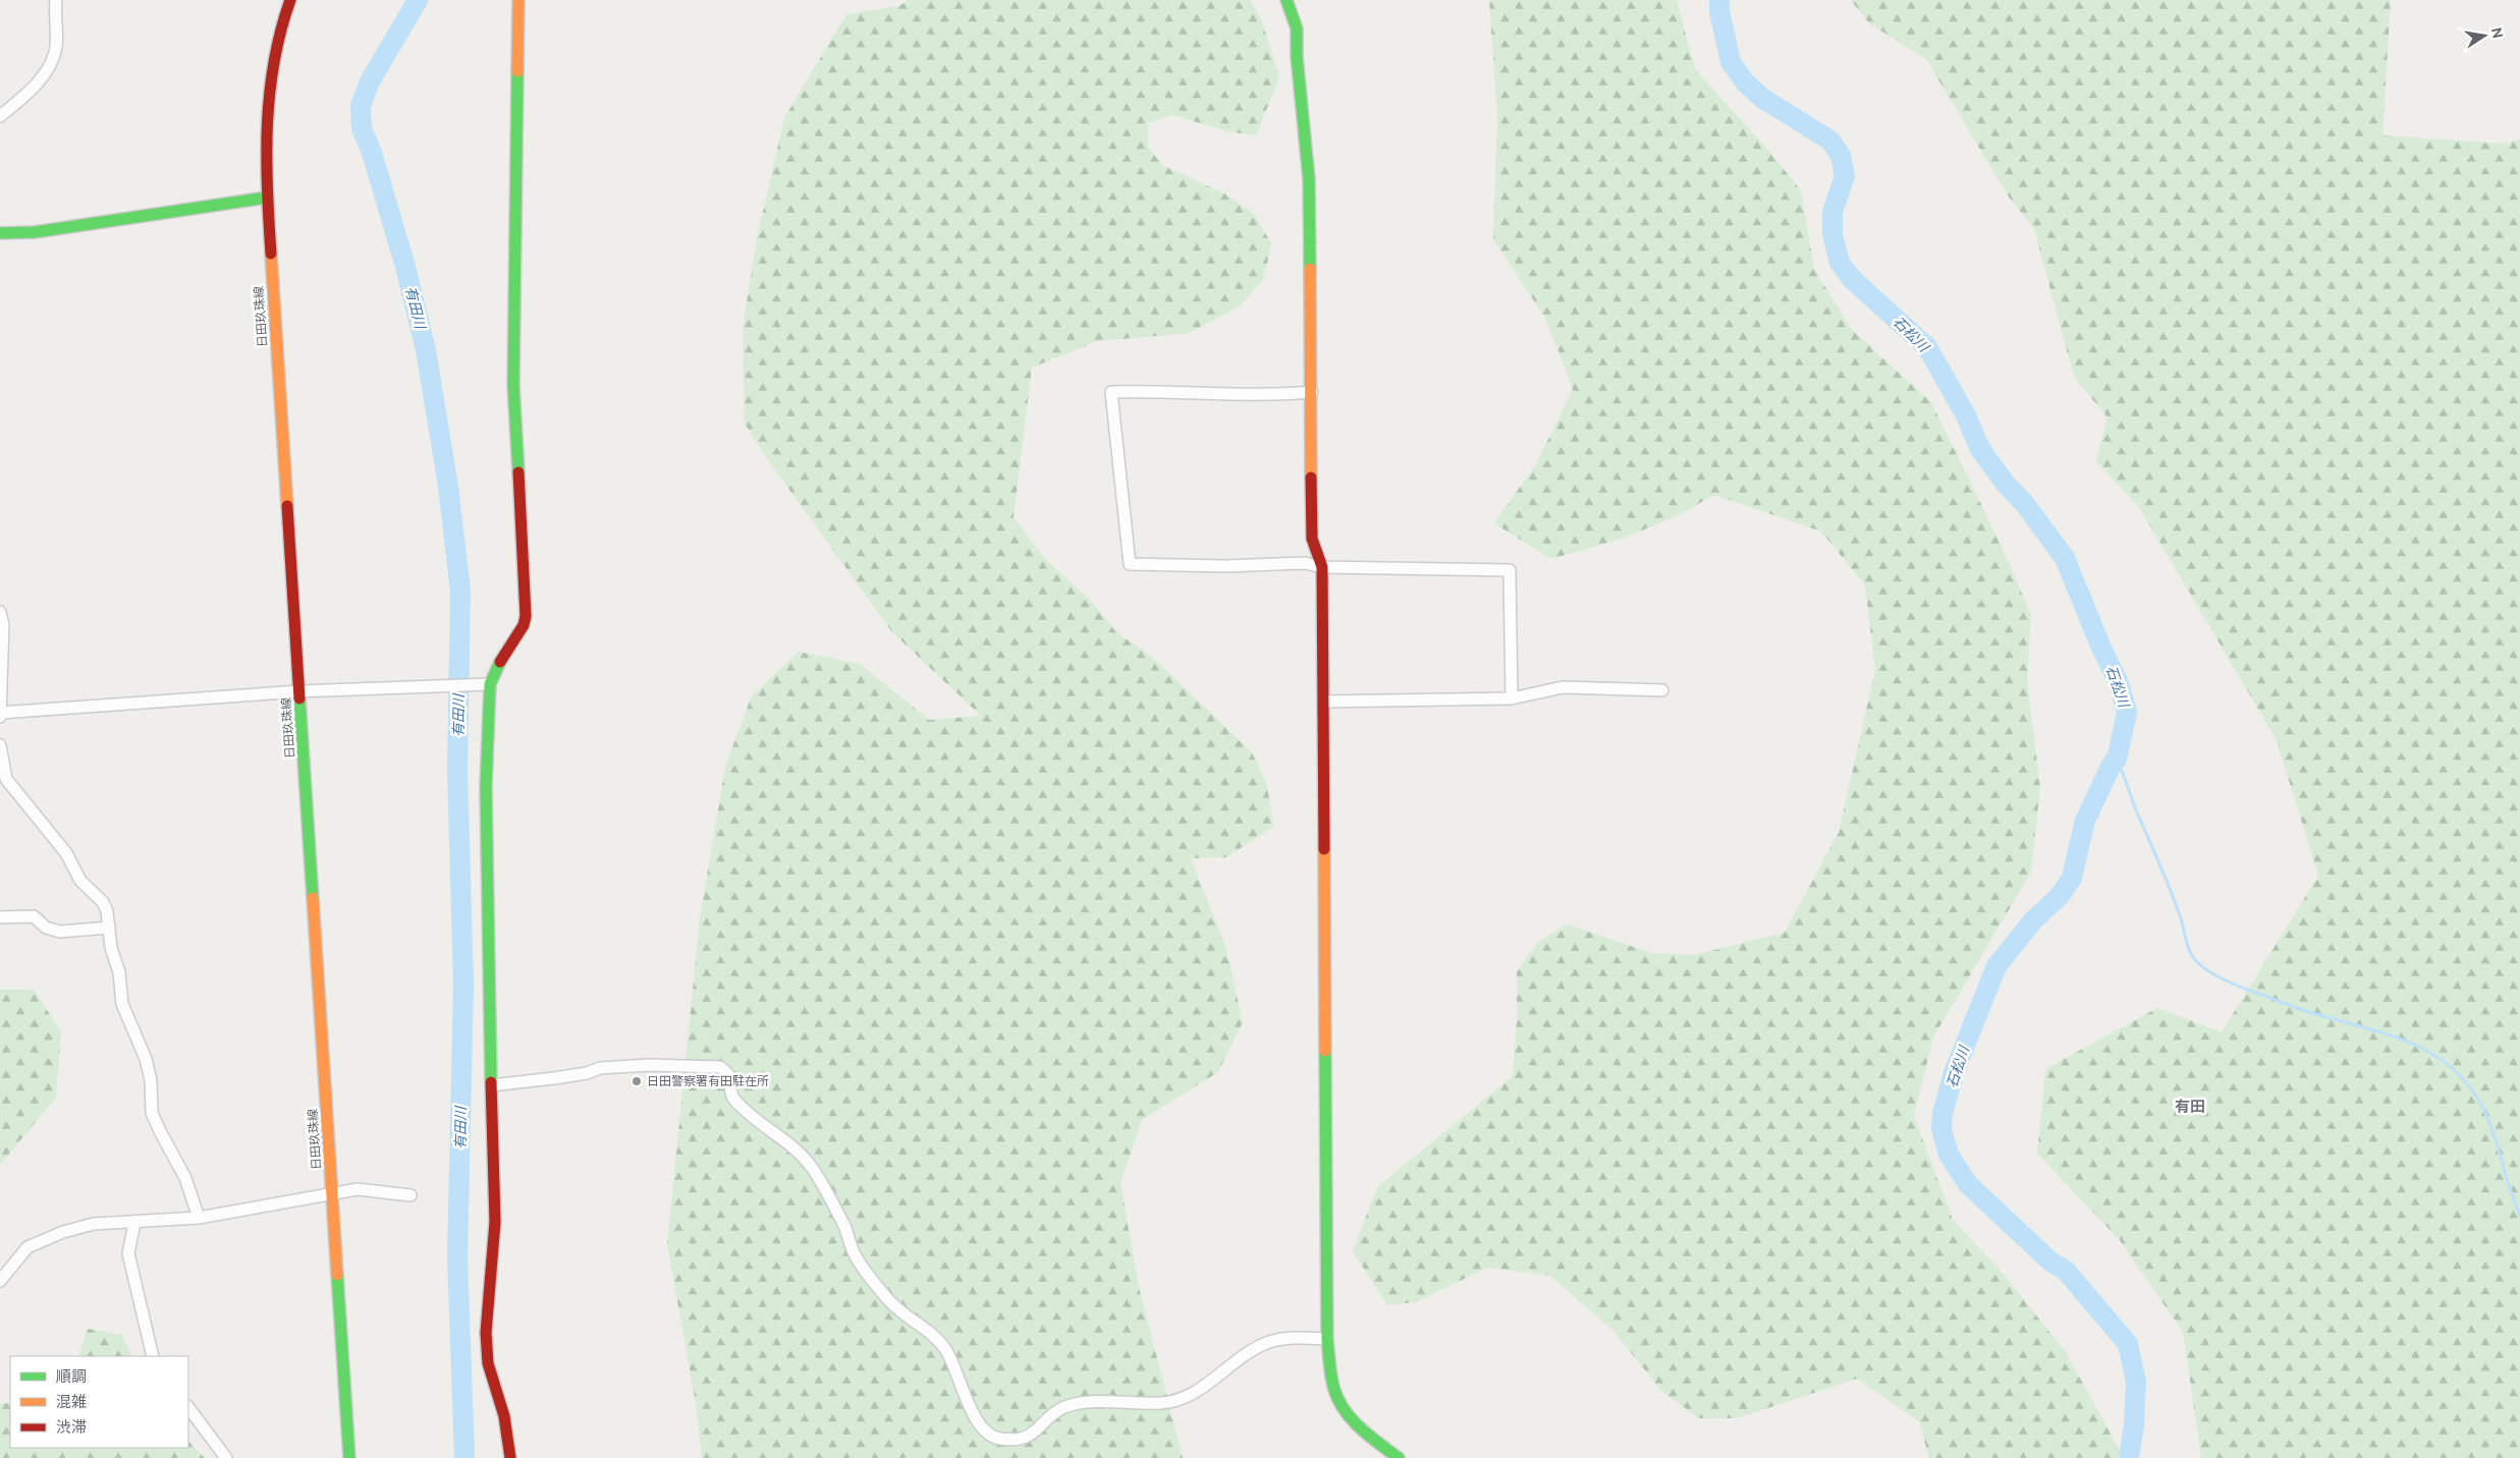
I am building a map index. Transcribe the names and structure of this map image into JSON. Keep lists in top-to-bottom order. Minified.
{"streets":{"street":["日田玖珠線"]},"districts":["有田"],"water":["有田川","石松川"],"places":["日田警察署有田駐在所"],"legend":["順調","混雑","渋滞"],"north":"right"}
